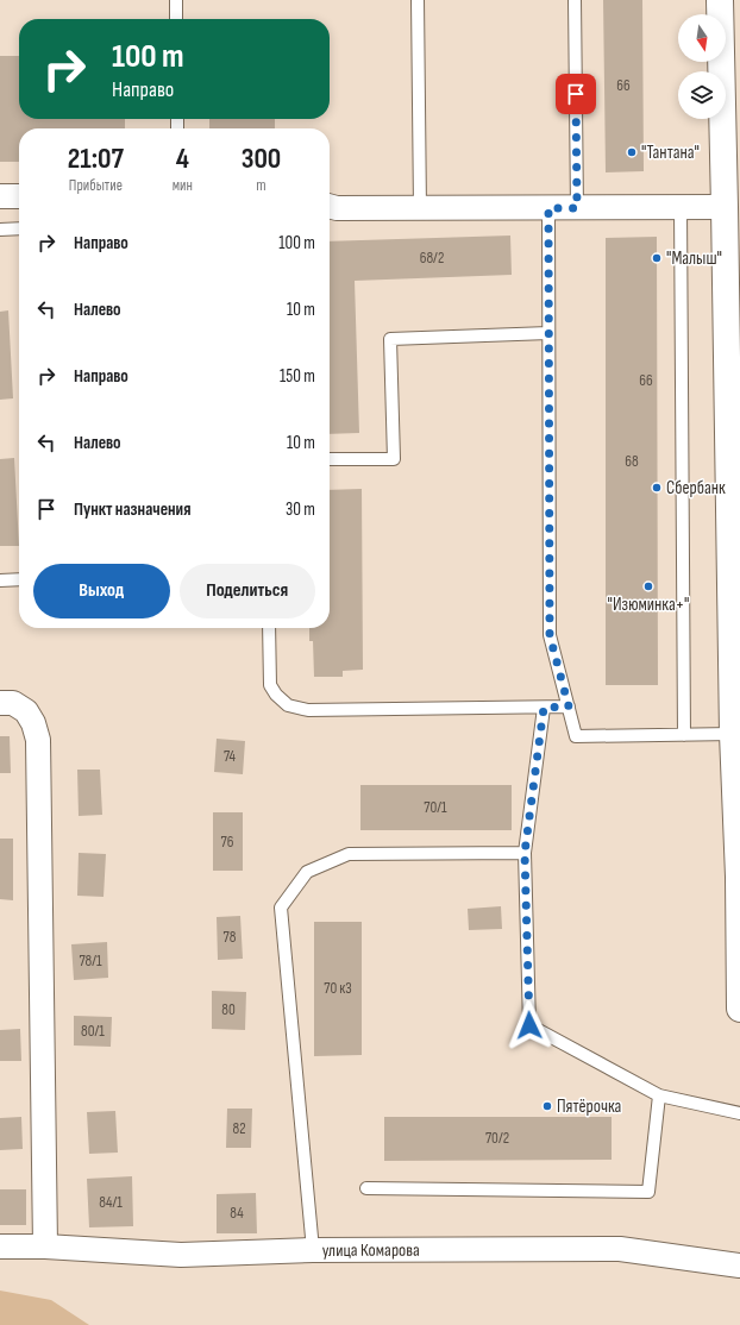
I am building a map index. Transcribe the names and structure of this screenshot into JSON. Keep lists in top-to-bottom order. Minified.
{"streets":{"street":["улица Комарова"]},"places":["\"Тантана\"","\"Малыш\"","Сбербанк","\"Изюминка+\"","Пятёрочка"],"house_numbers":["66","68/2","66","68","74","70/1","76","78","78/1","70 к3","80","80/1","82","70/2","84/1","84"],"north":"bottom","page":{"turn":["100 m","Направо"],"eta":["21:07","Прибытие","4","мин","300","m"],"list":[{"name":"Направо","value":"100 m"},{"name":"Налево","value":"10 m"},{"name":"Направо","value":"150 m"},{"name":"Налево","value":"10 m"},{"name":"Пункт назначения","value":"30 m"}],"buttons":["Выход","Поделиться"]}}
